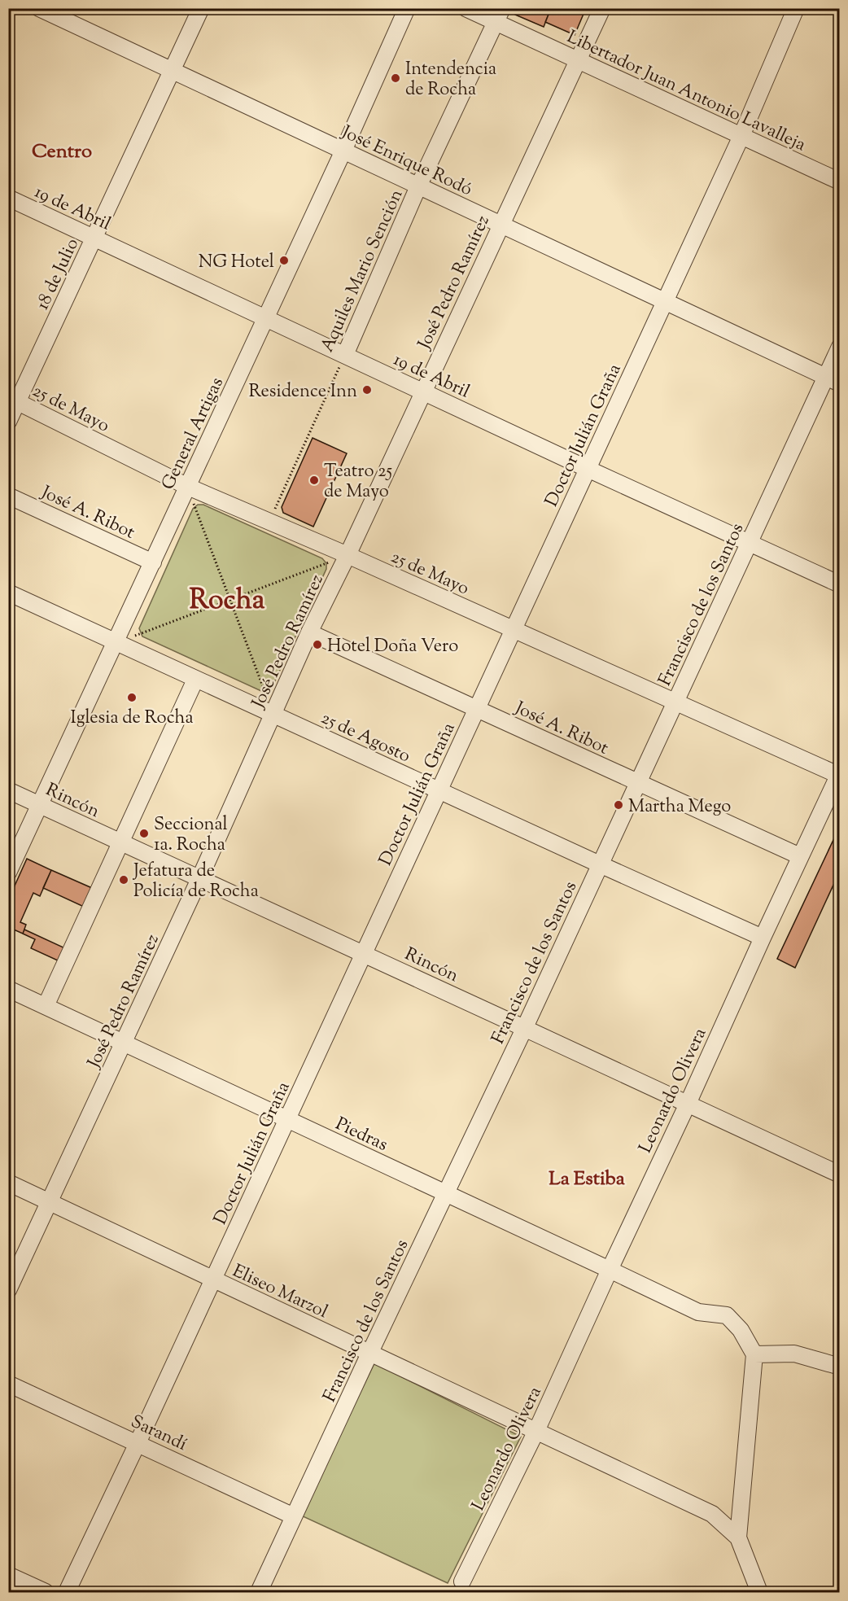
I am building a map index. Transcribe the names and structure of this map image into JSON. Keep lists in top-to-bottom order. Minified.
{"streets":{"street":["Libertador Juan Antonio Lavalleja","José Enrique Rodó","19 de Abril","Aquiles Mario Sención","18 de Julio","José Pedro Ramírez","25 de Mayo","General Artigas","Doctor Julián Graña","José A. Ribot","Francisco de los Santos","25 de Agosto","Rincón","Leonardo Olivera","Piedras","Eliseo Marzol","Sarandí"]},"crossings":[["Libertador Juan Antonio Lavalleja","Aquiles Mario Sención"],["Libertador Juan Antonio Lavalleja","José Pedro Ramírez"],["Libertador Juan Antonio Lavalleja","Doctor Julián Graña"],["José Enrique Rodó","Aquiles Mario Sención"],["José Enrique Rodó","18 de Julio"],["José Enrique Rodó","José Pedro Ramírez"],["José Enrique Rodó","General Artigas"],["José Enrique Rodó","Doctor Julián Graña"],["José Enrique Rodó","Francisco de los Santos"],["19 de Abril","Aquiles Mario Sención"],["19 de Abril","18 de Julio"],["19 de Abril","José Pedro Ramírez"],["19 de Abril","General Artigas"],["19 de Abril","Doctor Julián Graña"],["19 de Abril","Francisco de los Santos"],["Aquiles Mario Sención","25 de Mayo"],["18 de Julio","25 de Mayo"],["José Pedro Ramírez","25 de Mayo"],["José Pedro Ramírez","José A. Ribot"],["José Pedro Ramírez","25 de Agosto"],["José Pedro Ramírez","Rincón"],["José Pedro Ramírez","Piedras"],["José Pedro Ramírez","Eliseo Marzol"],["25 de Mayo","General Artigas"],["25 de Mayo","Doctor Julián Graña"],["25 de Mayo","Francisco de los Santos"],["25 de Mayo","Leonardo Olivera"],["General Artigas","José A. Ribot"],["General Artigas","25 de Agosto"],["General Artigas","Rincón"],["Doctor Julián Graña","José A. Ribot"],["Doctor Julián Graña","25 de Agosto"],["Doctor Julián Graña","Rincón"],["Doctor Julián Graña","Piedras"],["Doctor Julián Graña","Eliseo Marzol"],["Doctor Julián Graña","Sarandí"],["José A. Ribot","Francisco de los Santos"],["José A. Ribot","Leonardo Olivera"],["Francisco de los Santos","25 de Agosto"],["Francisco de los Santos","Rincón"],["Francisco de los Santos","Piedras"],["Francisco de los Santos","Eliseo Marzol"],["Francisco de los Santos","Sarandí"],["25 de Agosto","Leonardo Olivera"],["Rincón","Leonardo Olivera"],["Leonardo Olivera","Piedras"],["Leonardo Olivera","Eliseo Marzol"]],"districts":["Centro","Rocha","La Estiba"],"places":["Intendencia de Rocha","NG Hotel","Residence Inn","Teatro 25 de Mayo","Hotel Doña Vero","Iglesia de Rocha","Martha Mego","Seccional 1a. Rocha","Jefatura de Policía de Rocha"]}
